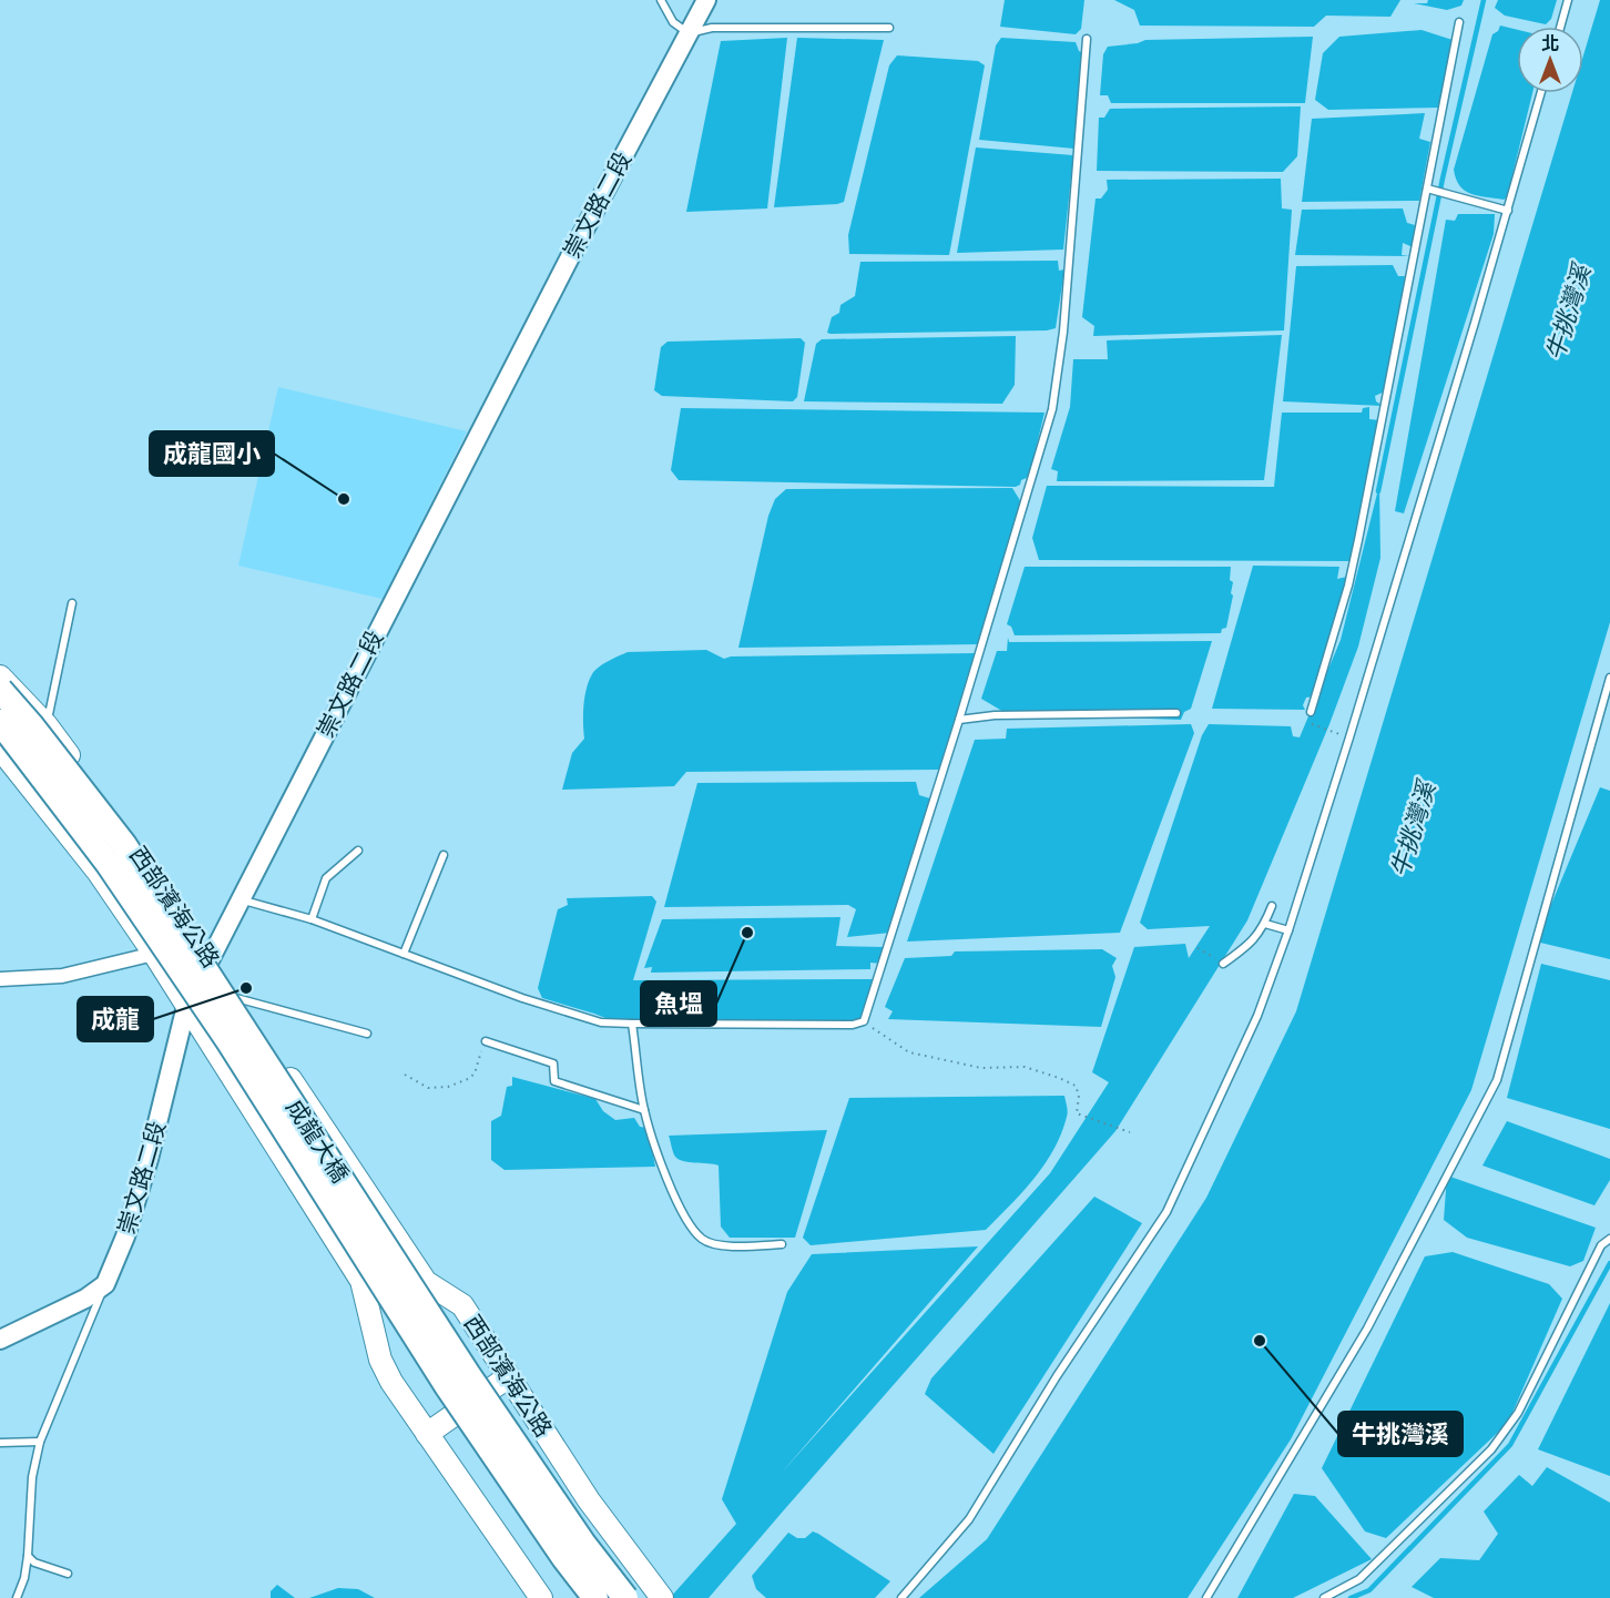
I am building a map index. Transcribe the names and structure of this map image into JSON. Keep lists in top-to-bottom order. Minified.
{"streets":{"highway":["成龍大橋"],"main road":["西部濱海公路"],"street":["崇文路二段"]},"crossings":[["崇文路二段","西部濱海公路"]],"water":["牛挑灣溪"],"places":["成龍國小","魚塭","成龍","牛挑灣溪"],"north":"top"}
